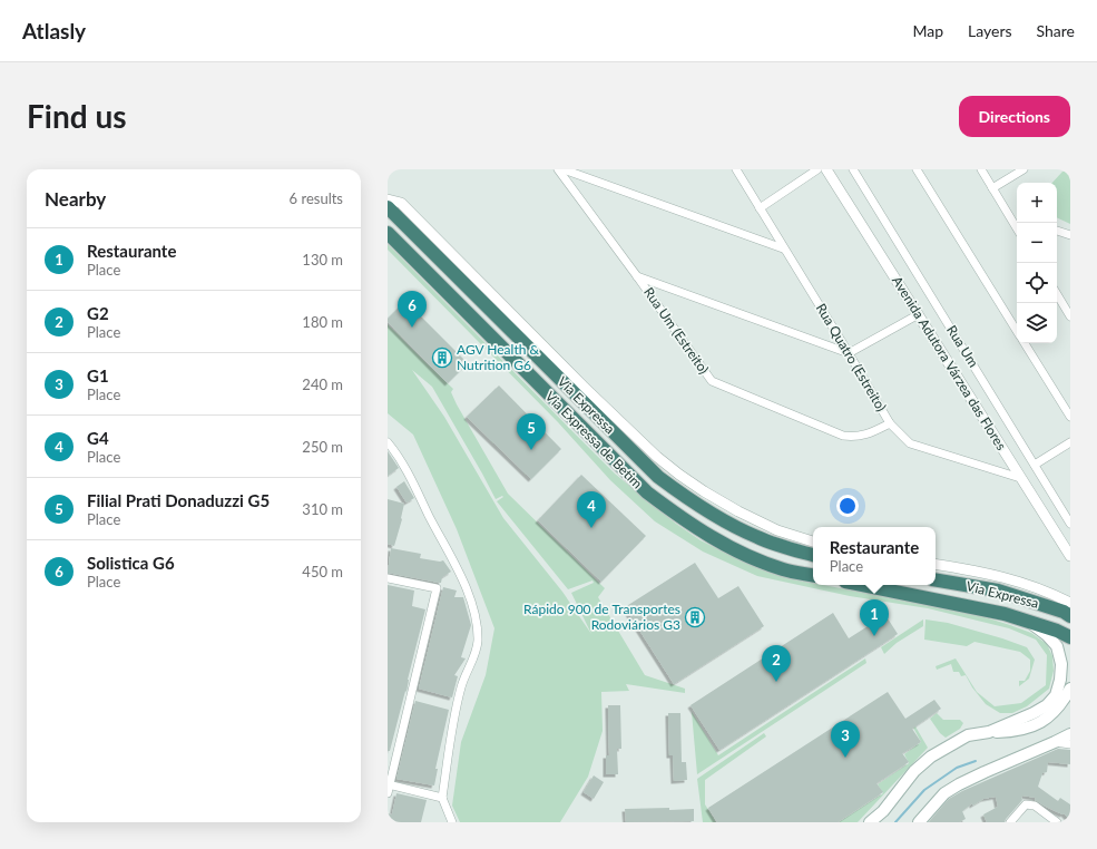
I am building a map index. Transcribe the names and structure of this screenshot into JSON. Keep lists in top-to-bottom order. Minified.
{"streets":{"highway":["Via Expressa","Via Expressa de Betim"],"street":["Rua Um (Estreito)","Rua Um","Rua Quatro (Estreito)","Avenida Adutora Várzea das Flores"]},"crossings":[["Rua Um (Estreito)","Rua Quatro (Estreito)"],["Rua Quatro (Estreito)","Avenida Adutora Várzea das Flores"]],"places":{"building":["AGV Health & Nutrition G6","Rápido 900 de Transportes Rodoviários G3"]},"page":{"header":"Atlasly","nav":["Map","Layers","Share"],"buttons":"Directions","title":"Find us","heading":["Nearby","6 results"],"map_buttons":["+","−"],"list":[{"mark":"1","name":"Restaurante","note":"Place","value":"130 m"},{"mark":"2","name":"G2","note":"Place","value":"180 m"},{"mark":"3","name":"G1","note":"Place","value":"240 m"},{"mark":"4","name":"G4","note":"Place","value":"250 m"},{"mark":"5","name":"Filial Prati Donaduzzi G5","note":"Place","value":"310 m"},{"mark":"6","name":"Solistica G6","note":"Place","value":"450 m"}],"pins":["6","5","4","1","2","3"],"popup":["Restaurante","Place"]}}
